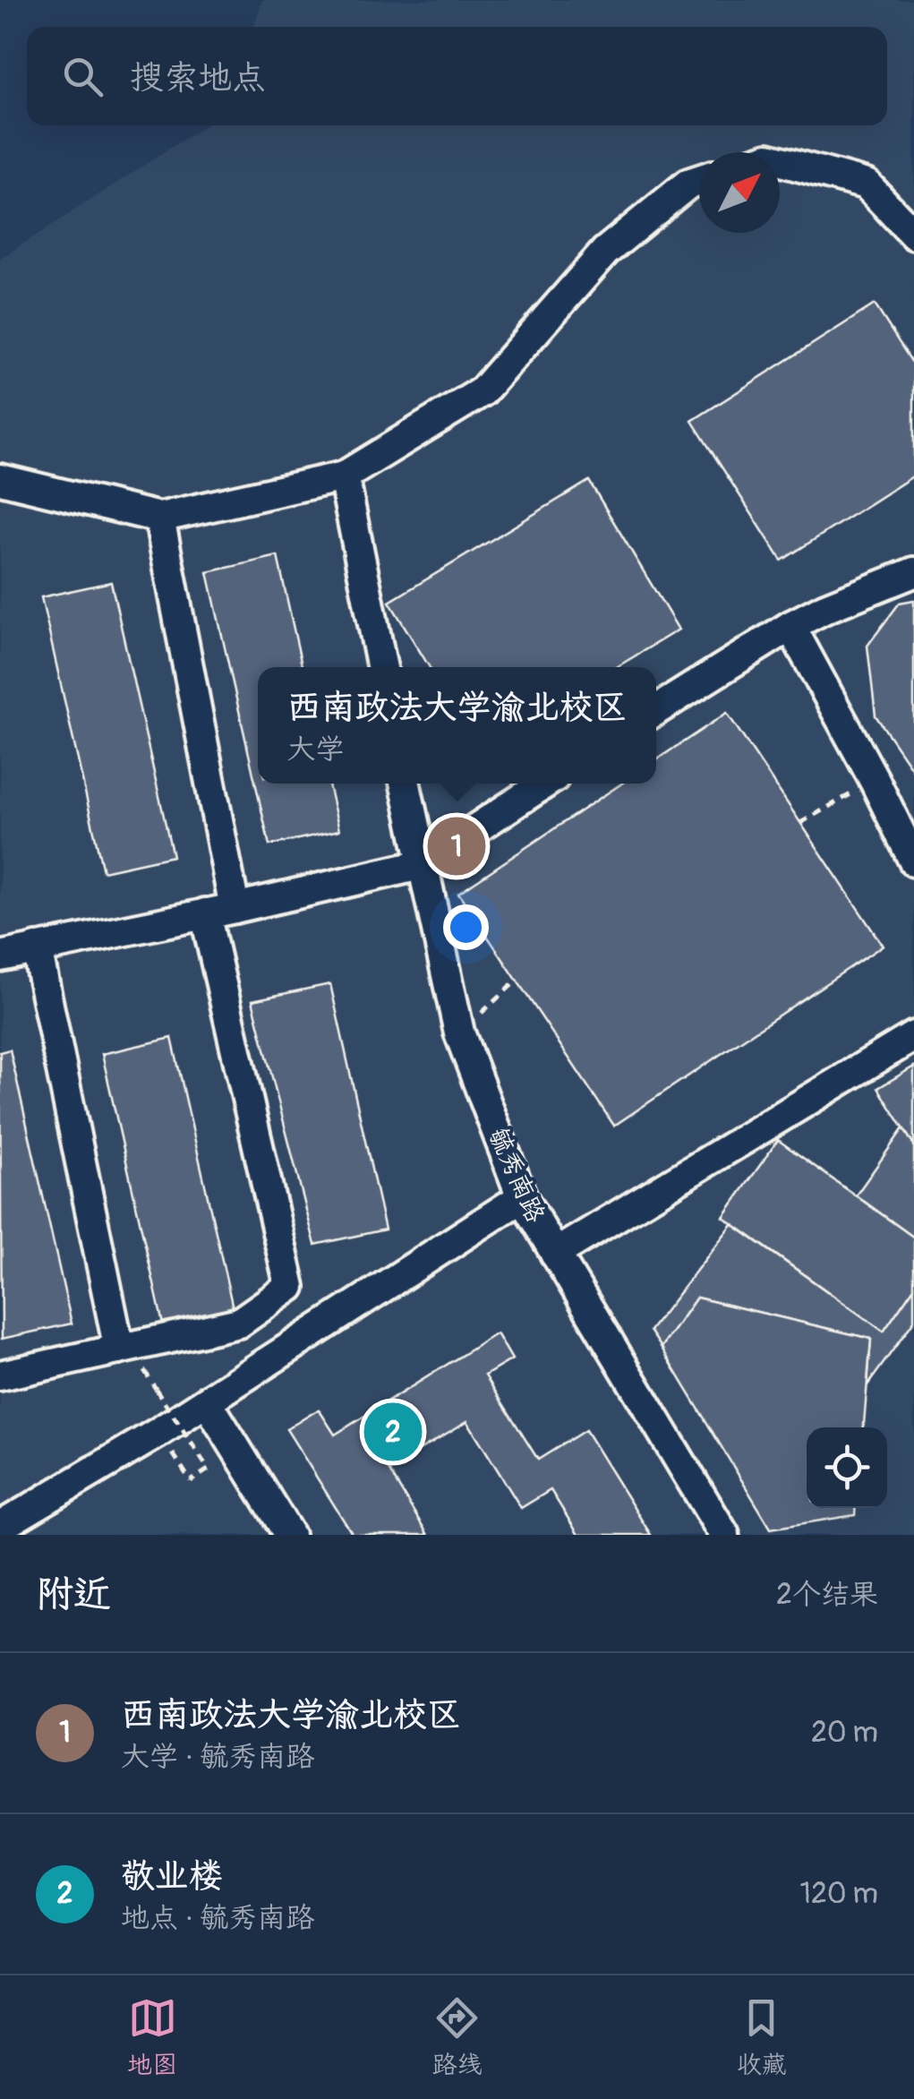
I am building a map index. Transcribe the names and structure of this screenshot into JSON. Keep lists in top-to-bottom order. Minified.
{"streets":{"street":["毓秀南路"]},"north":"top right","page":{"search":"搜索地点","popup":["西南政法大学渝北校区","大学"],"pins":["1","2"],"heading":["附近","2个结果"],"list":[{"mark":"1","name":"西南政法大学渝北校区","note":"大学 · 毓秀南路","value":"20 m"},{"mark":"2","name":"敬业楼","note":"地点 · 毓秀南路","value":"120 m"}],"nav":["地图","路线","收藏"]}}
